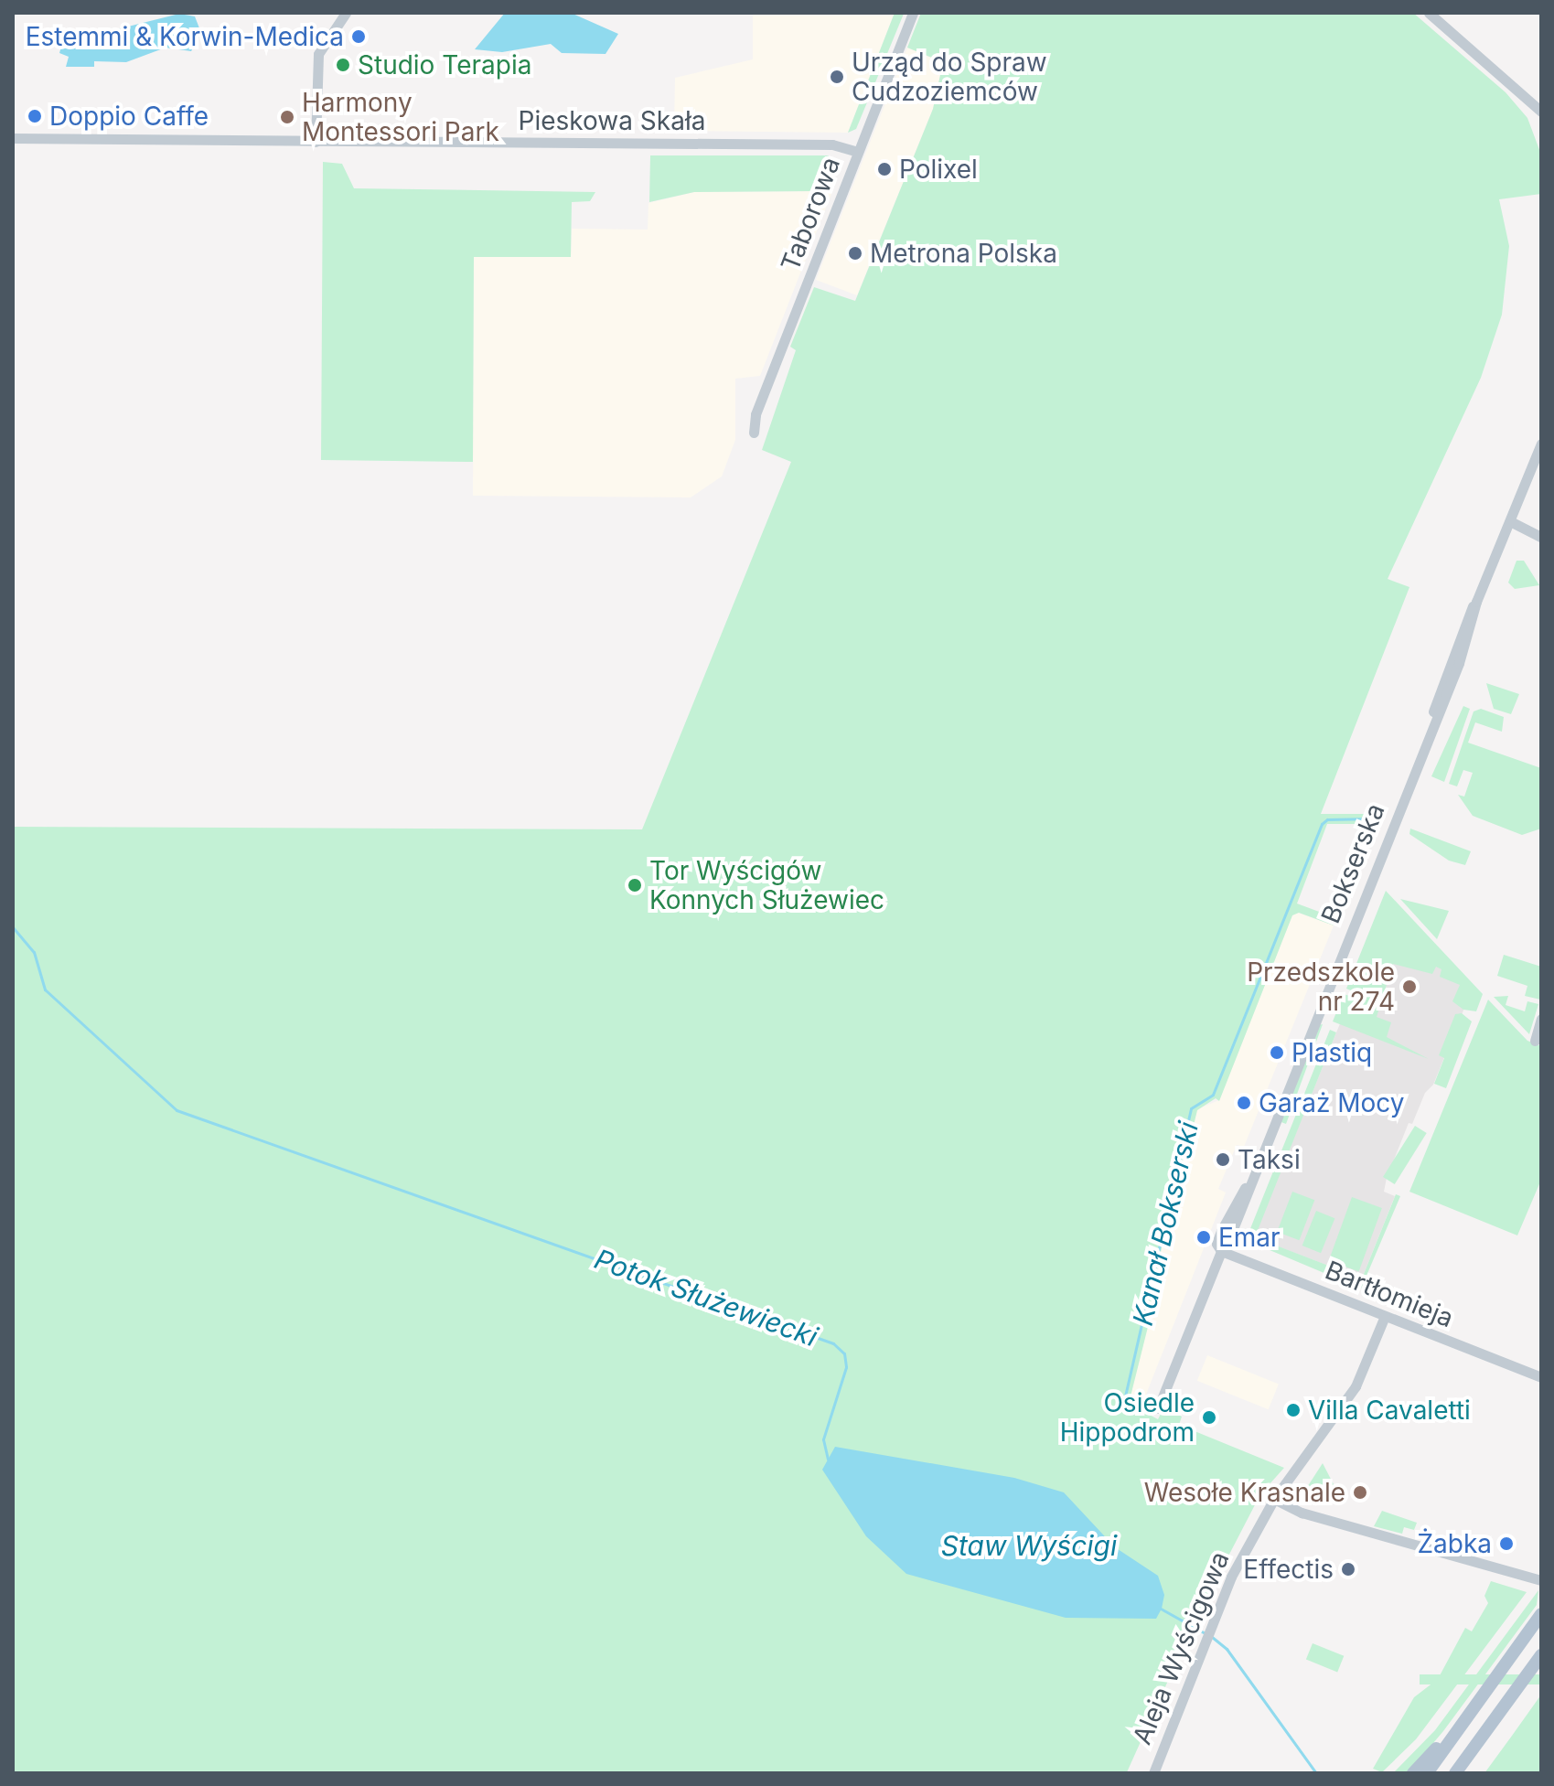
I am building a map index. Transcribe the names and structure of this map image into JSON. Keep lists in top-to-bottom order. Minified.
{"streets":{"street":["Pieskowa Skała","Taborowa","Bokserska","Bartłomieja","Aleja Wyścigowa"]},"crossings":[["Pieskowa Skała","Taborowa"],["Bokserska","Bartłomieja"],["Bartłomieja","Aleja Wyścigowa"]],"water":["Kanał Bokserski","Potok Służewiecki","Staw Wyścigi"],"places":["Estemmi & Korwin-Medica","Studio Terapia","Urząd do Spraw Cudzoziemców","Doppio Caffe","Harmony Montessori Park","Polixel","Metrona Polska","Tor Wyścigów Konnych Służewiec","Przedszkole nr 274","Plastiq","Garaż Mocy","Taksi","Emar","Villa Cavaletti","Osiedle Hippodrom","Wesołe Krasnale","Żabka","Effectis"]}
